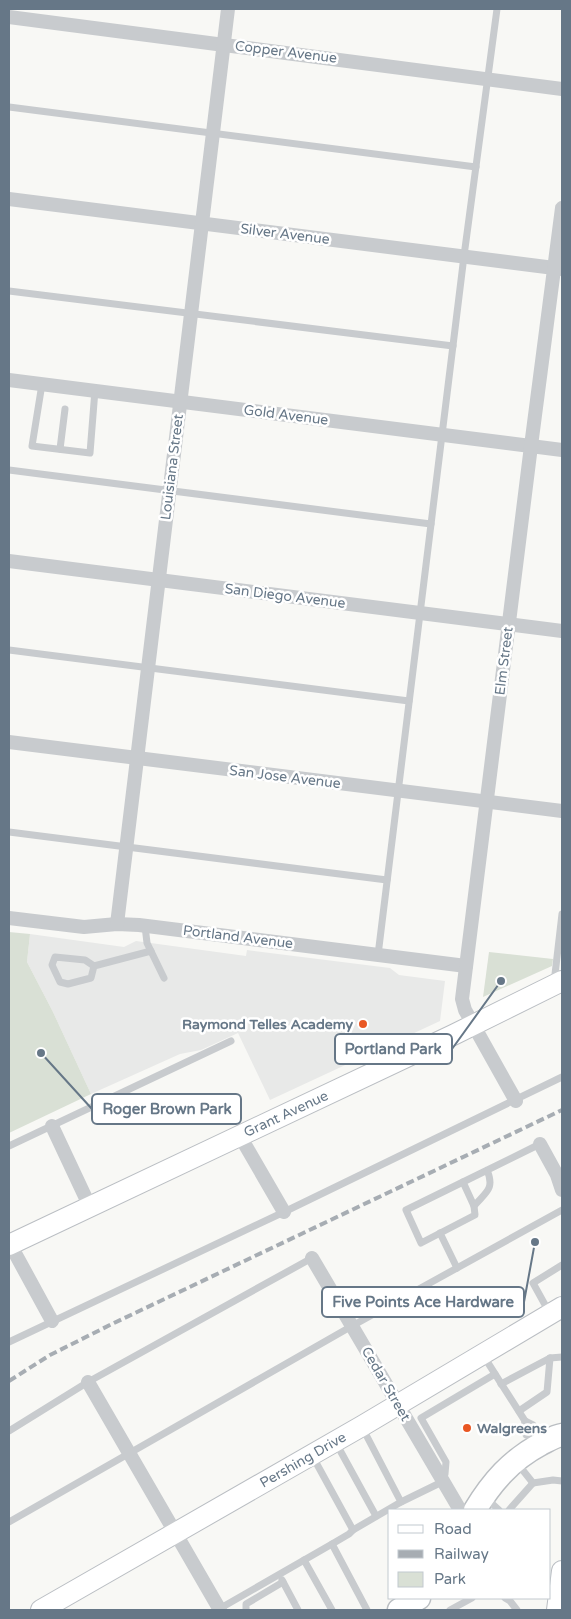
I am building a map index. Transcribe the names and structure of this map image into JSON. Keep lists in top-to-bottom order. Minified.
{"streets":{"main road":["Grant Avenue","Pershing Drive"],"street":["Copper Avenue","Silver Avenue","Gold Avenue","Louisiana Street","San Diego Avenue","Elm Street","San Jose Avenue","Portland Avenue","Cedar Street"]},"crossings":[["Copper Avenue","Louisiana Street"],["Silver Avenue","Louisiana Street"],["Silver Avenue","Elm Street"],["Gold Avenue","Louisiana Street"],["Gold Avenue","Elm Street"],["Louisiana Street","San Diego Avenue"],["Louisiana Street","San Jose Avenue"],["Louisiana Street","Portland Avenue"],["San Diego Avenue","Elm Street"],["Elm Street","San Jose Avenue"],["Elm Street","Portland Avenue"],["Elm Street","Grant Avenue"],["Cedar Street","Pershing Drive"]],"places":["Portland Park","Raymond Telles Academy","Roger Brown Park","Five Points Ace Hardware","Walgreens"],"legend":["Road","Railway","Park"]}
